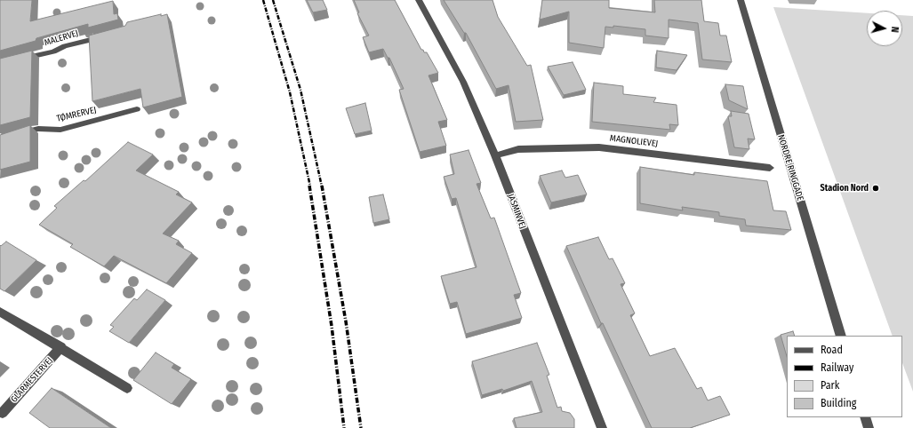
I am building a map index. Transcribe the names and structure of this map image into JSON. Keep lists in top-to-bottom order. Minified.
{"streets":{"street":["MALERVEJ","TØMRERVEJ","MAGNOLIEVEJ","NORDRE RINGGADE","JASMINVEJ","GLARMESTERVEJ"]},"crossings":[["MAGNOLIEVEJ","JASMINVEJ"]],"places":["Stadion Nord"],"legend":["Road","Railway","Park","Building"],"north":"right"}
